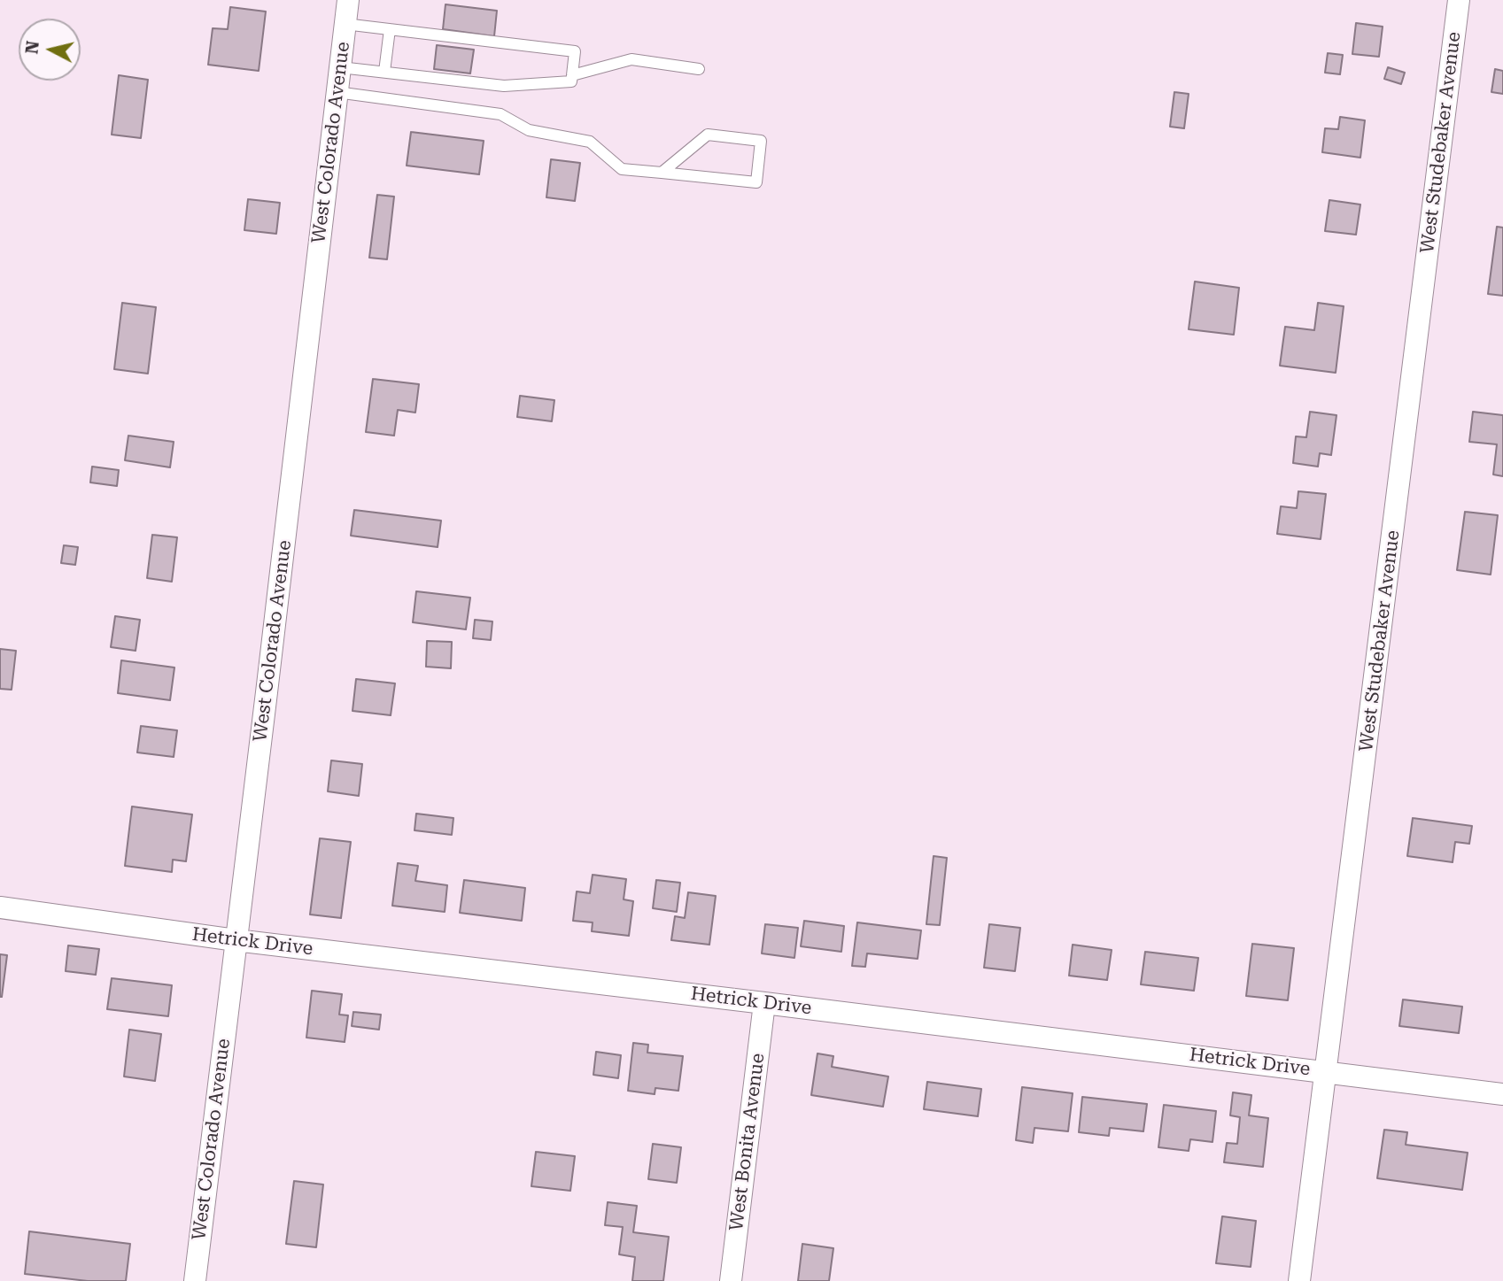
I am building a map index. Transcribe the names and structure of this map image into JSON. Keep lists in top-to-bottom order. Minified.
{"streets":{"street":["West Colorado Avenue","West Studebaker Avenue","Hetrick Drive","West Bonita Avenue"]},"crossings":[["West Colorado Avenue","Hetrick Drive"],["West Studebaker Avenue","Hetrick Drive"],["Hetrick Drive","West Bonita Avenue"]],"north":"left"}
